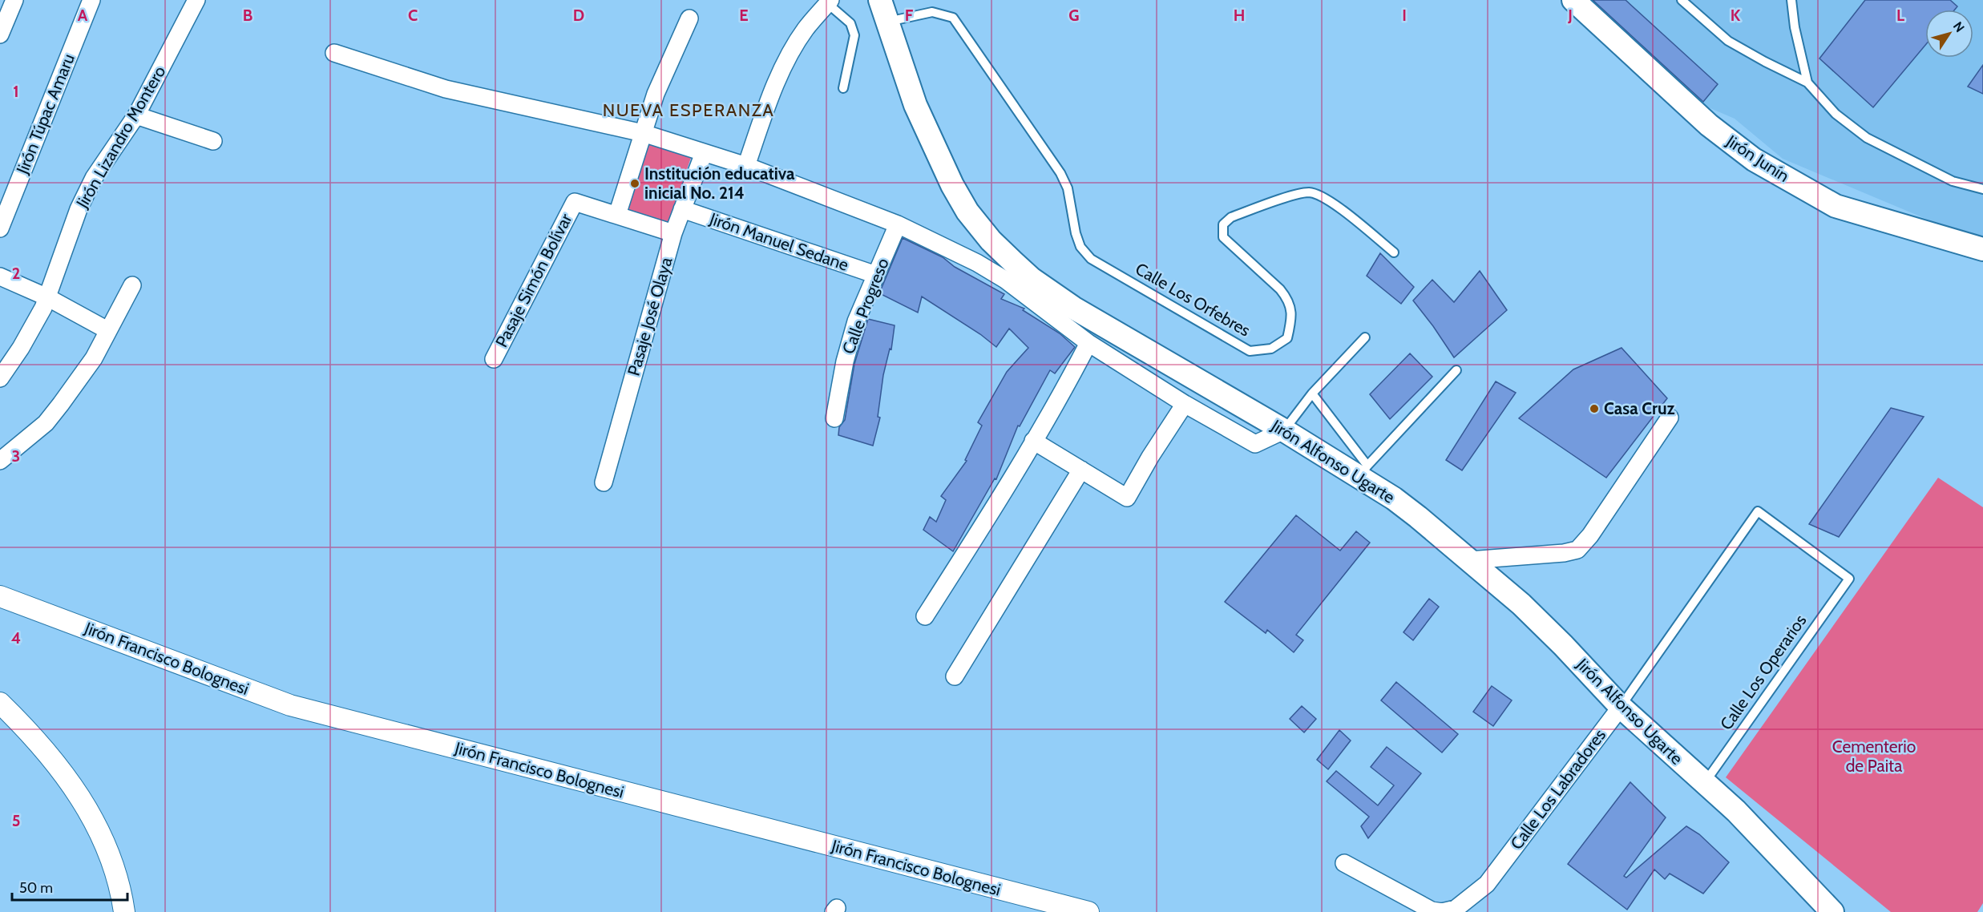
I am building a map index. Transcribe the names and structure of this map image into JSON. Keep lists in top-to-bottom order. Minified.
{"streets":{"main road":["Jirón Junín","Jirón Alfonso Ugarte"],"street":["Jirón Túpac Amaru","Jirón Lizandro Montero","Jirón Manuel Sedane","Pasaje Simón Bolívar","Calle Progreso","Pasaje José Olaya","Jirón Francisco Bolognesi","Calle Los Labradores"],"lane":["Calle Los Orfebres","Calle Los Operarios"]},"crossings":[["Jirón Manuel Sedane","Calle Progreso"],["Jirón Manuel Sedane","Pasaje José Olaya"],["Calle Los Orfebres","Jirón Alfonso Ugarte"],["Jirón Alfonso Ugarte","Calle Los Operarios"],["Jirón Alfonso Ugarte","Calle Los Labradores"],["Calle Los Operarios","Calle Los Labradores"]],"districts":["NUEVA ESPERANZA"],"parks":["Cementerio de Paita"],"places":["Institución educativa inicial No. 214","Casa Cruz"],"scale_bar":"50 m","north":"top right","grid":{"columns":["A","B","C","D","E","F","G","H","I","J","K","L"],"rows":["1","2","3","4","5"]}}
